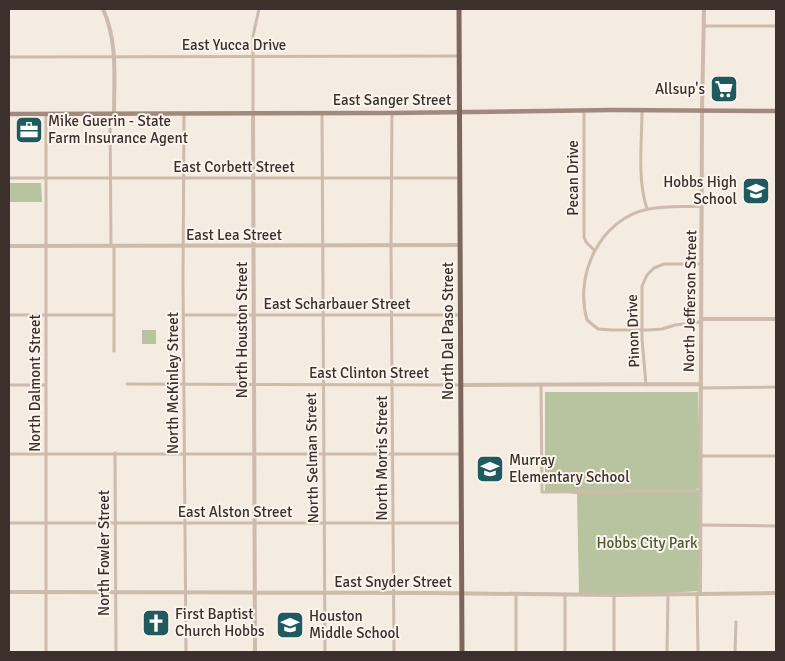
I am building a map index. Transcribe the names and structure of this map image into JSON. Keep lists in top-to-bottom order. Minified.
{"streets":{"main road":["East Sanger Street","North Dal Paso Street"],"street":["East Yucca Drive","East Corbett Street","Pecan Drive","East Lea Street","North Jefferson Street","East Scharbauer Street","North Houston Street","Pinon Drive","East Clinton Street","North Dalmont Street","North McKinley Street","North Selman Street","North Morris Street","East Alston Street","North Fowler Street","East Snyder Street"]},"crossings":[["East Yucca Drive","North Houston Street"],["East Yucca Drive","North Dal Paso Street"],["East Sanger Street","Pecan Drive"],["East Sanger Street","North Jefferson Street"],["East Sanger Street","North Houston Street"],["East Sanger Street","North Dal Paso Street"],["East Sanger Street","North Dalmont Street"],["East Sanger Street","North McKinley Street"],["East Sanger Street","North Selman Street"],["East Sanger Street","North Morris Street"],["East Corbett Street","North Houston Street"],["East Corbett Street","North Dal Paso Street"],["East Corbett Street","North Dalmont Street"],["East Corbett Street","North McKinley Street"],["East Corbett Street","North Selman Street"],["East Corbett Street","North Morris Street"],["East Lea Street","North Houston Street"],["East Lea Street","North Dal Paso Street"],["East Lea Street","North Dalmont Street"],["East Lea Street","North McKinley Street"],["East Lea Street","North Selman Street"],["East Lea Street","North Morris Street"],["North Jefferson Street","Pinon Drive"],["North Jefferson Street","East Clinton Street"],["North Jefferson Street","East Snyder Street"],["East Scharbauer Street","North Houston Street"],["East Scharbauer Street","North Dal Paso Street"],["East Scharbauer Street","North McKinley Street"],["East Scharbauer Street","North Selman Street"],["East Scharbauer Street","North Morris Street"],["North Houston Street","East Clinton Street"],["North Houston Street","East Alston Street"],["North Houston Street","East Snyder Street"],["North Dal Paso Street","East Clinton Street"],["North Dal Paso Street","East Alston Street"],["North Dal Paso Street","East Snyder Street"],["Pinon Drive","East Clinton Street"],["East Clinton Street","North McKinley Street"],["East Clinton Street","North Selman Street"],["East Clinton Street","North Morris Street"],["North Dalmont Street","East Alston Street"],["North Dalmont Street","East Snyder Street"],["North McKinley Street","East Alston Street"],["North McKinley Street","East Snyder Street"],["North Selman Street","East Alston Street"],["North Selman Street","East Snyder Street"],["North Morris Street","East Alston Street"],["North Morris Street","East Snyder Street"],["East Alston Street","North Fowler Street"],["North Fowler Street","East Snyder Street"]],"parks":["Hobbs City Park"],"places":{"supermarket":["Allsup's"],"office":["Mike Guerin - State Farm Insurance Agent"],"school or university":["Hobbs High School","Murray Elementary School","Houston Middle School"],"church":["First Baptist Church Hobbs"]}}
